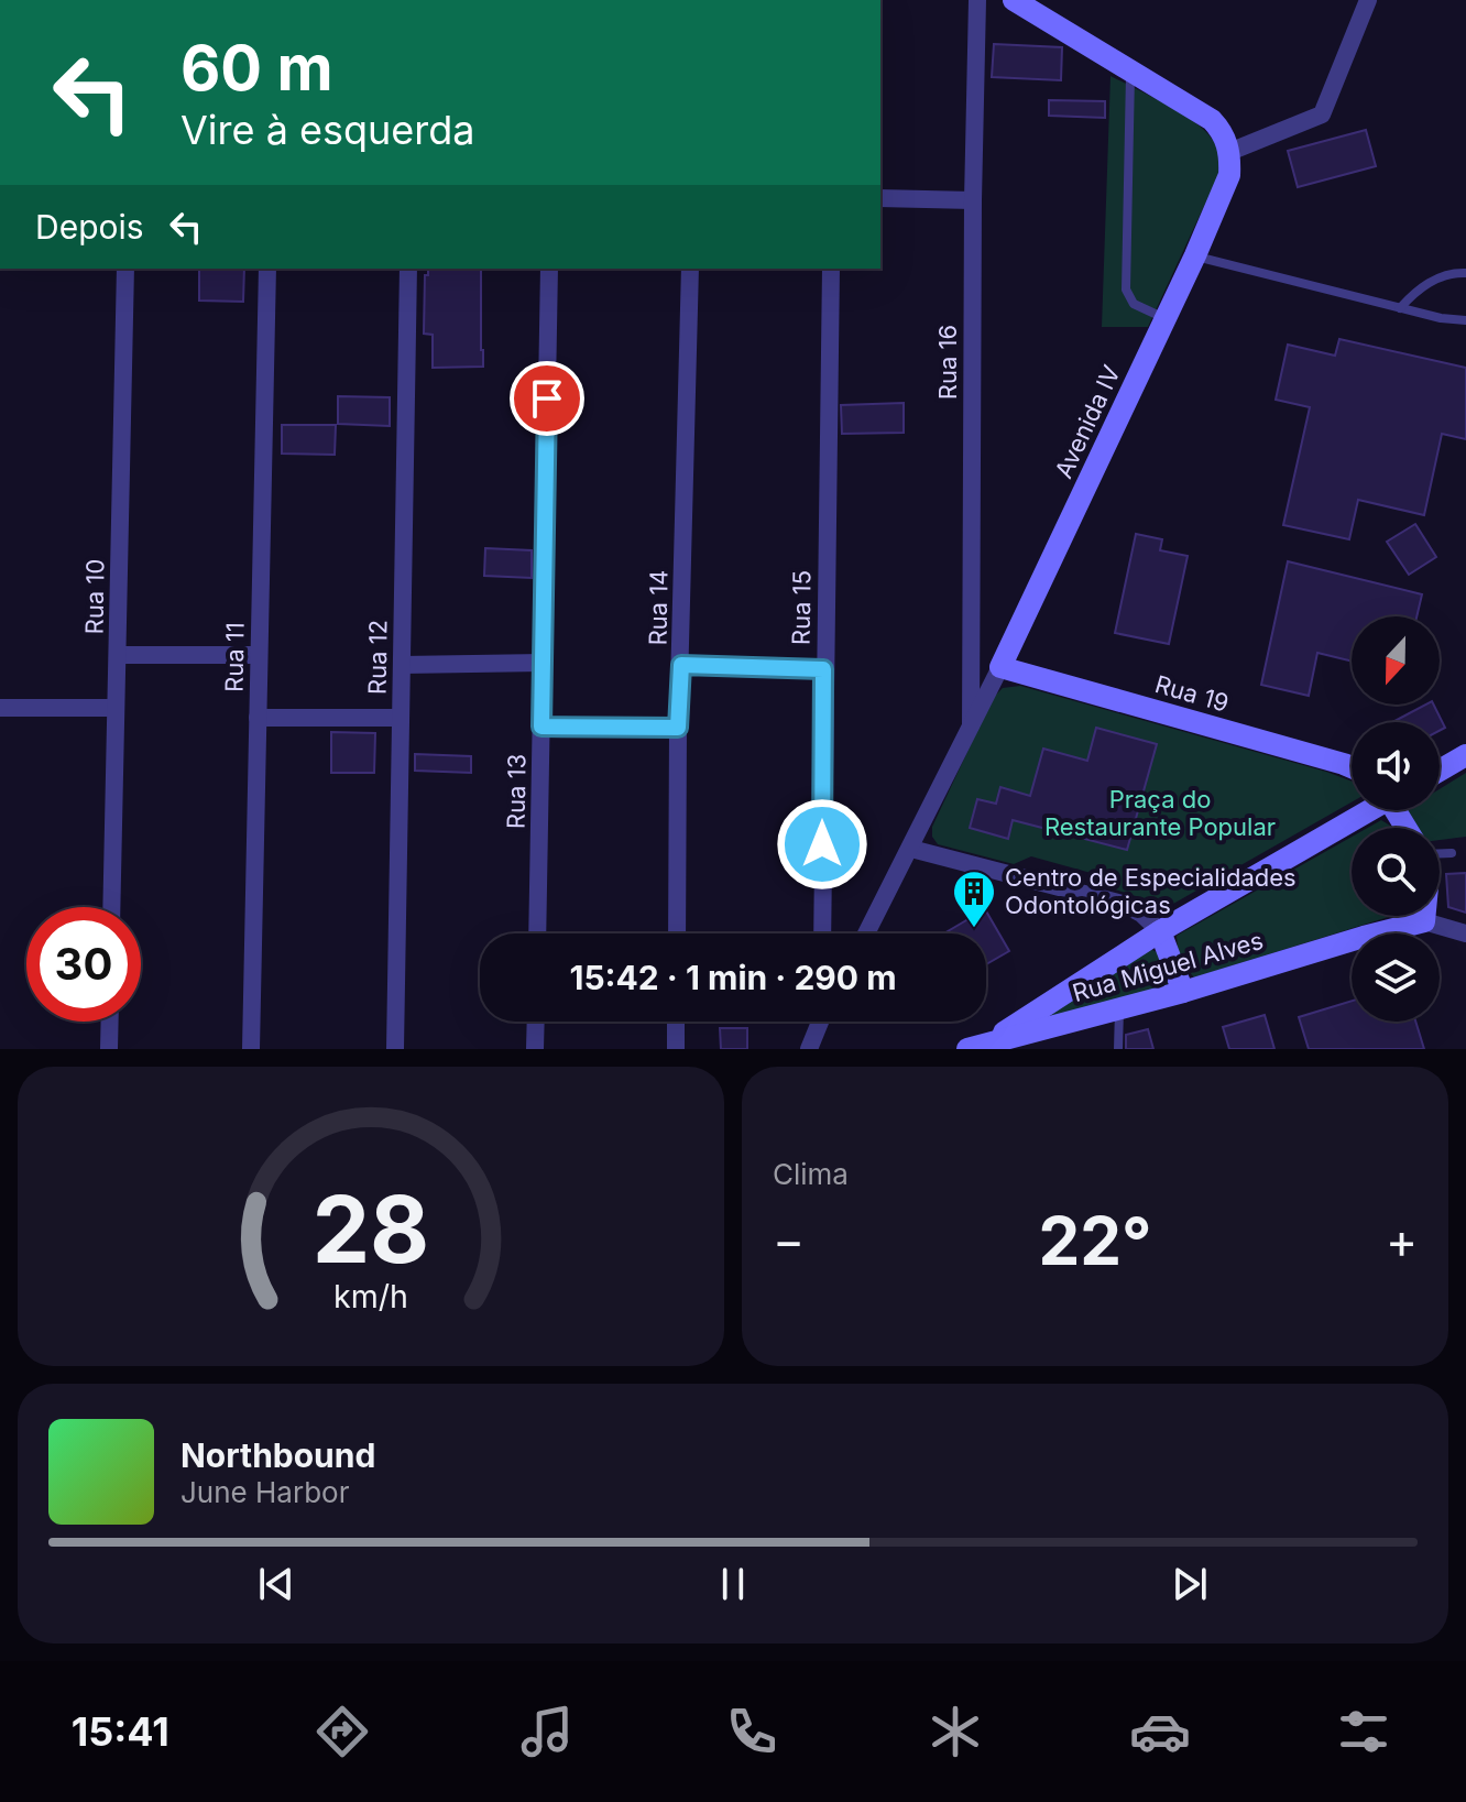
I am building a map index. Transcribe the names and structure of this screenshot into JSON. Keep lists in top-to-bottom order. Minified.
{"streets":{"street":["Rua 16","Avenida IV","Rua 10","Rua 14","Rua 15","Rua 11","Rua 12","Rua 19","Rua 13","Rua Miguel Alves"]},"crossings":[["Rua 16","Avenida IV"],["Avenida IV","Rua 19"]],"parks":["Praça do Restaurante Popular"],"places":{"building":["Centro de Especialidades Odontológicas"]},"north":"bottom","page":{"turn":["60 m","Vire à esquerda"],"then":"Depois","limit":"30","trip":"15:42 · 1 min · 290 m","tile":"Clima","heat":["−","22°","+"],"song":["Northbound","June Harbor"],"tabs":"15:41","gauge":["28","km/h"]}}
